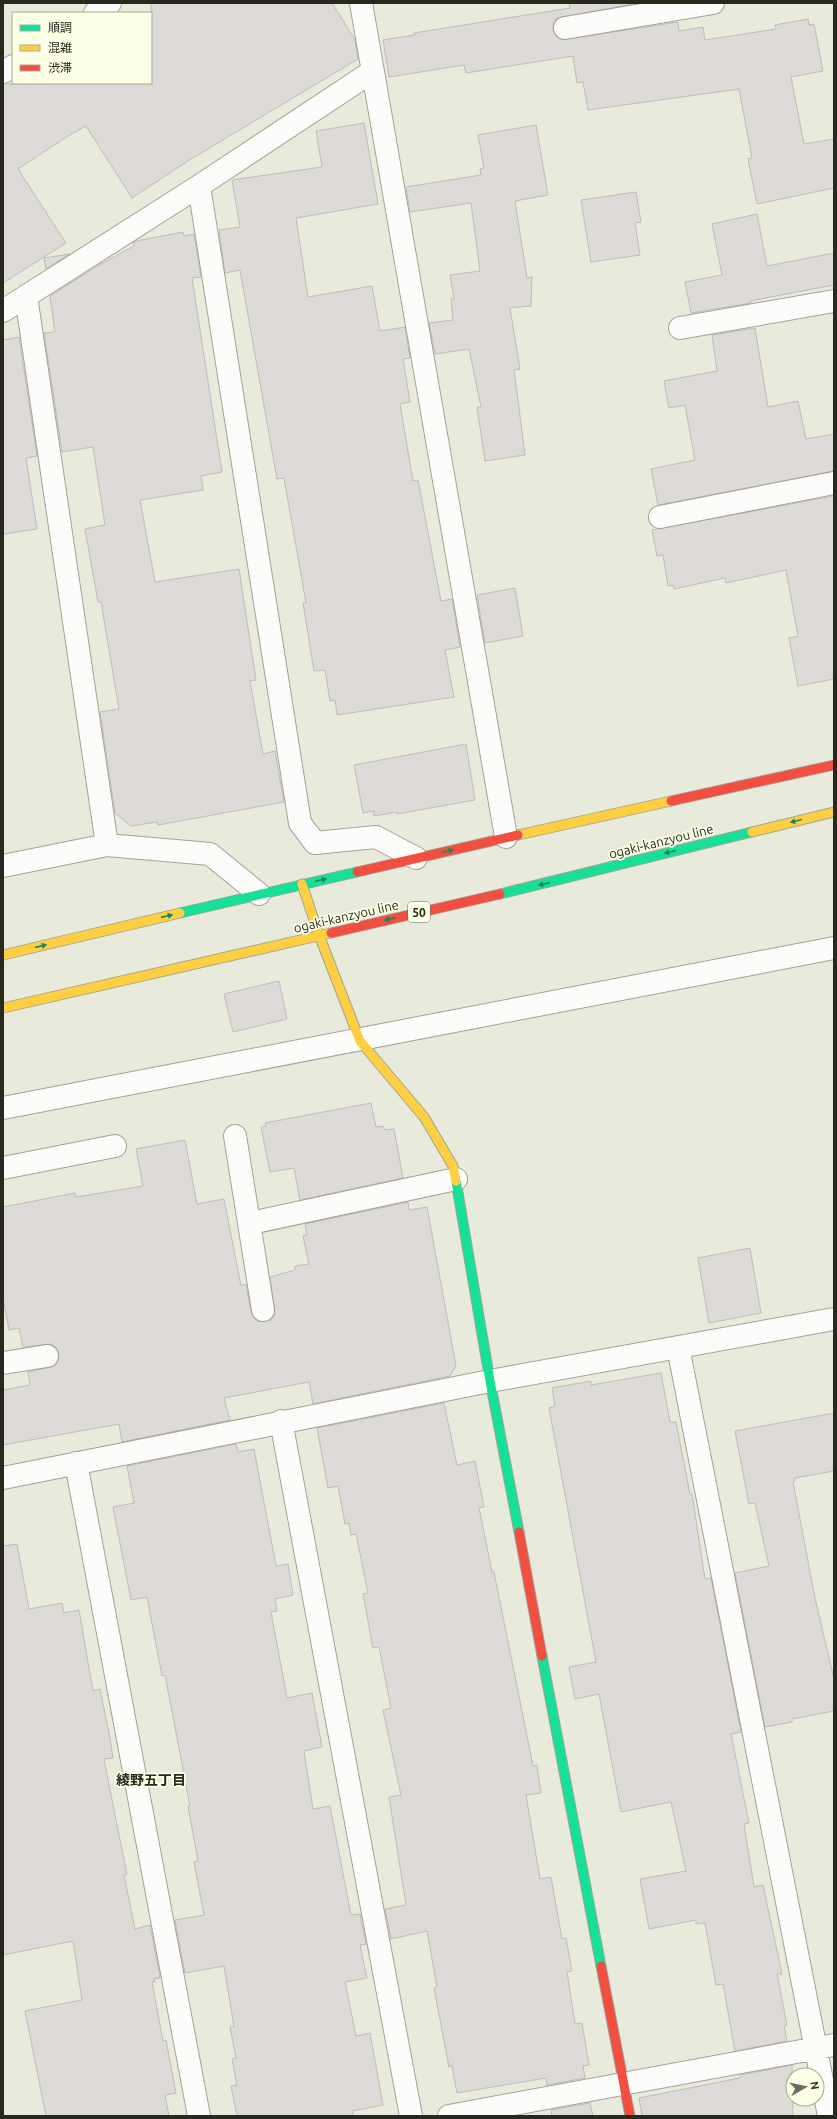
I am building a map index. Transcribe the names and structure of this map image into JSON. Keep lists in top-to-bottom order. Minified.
{"streets":{"main road":["ogaki-kanzyou line","50"]},"districts":["綾野五丁目"],"legend":["順調","混雑","渋滞"],"north":"right"}
